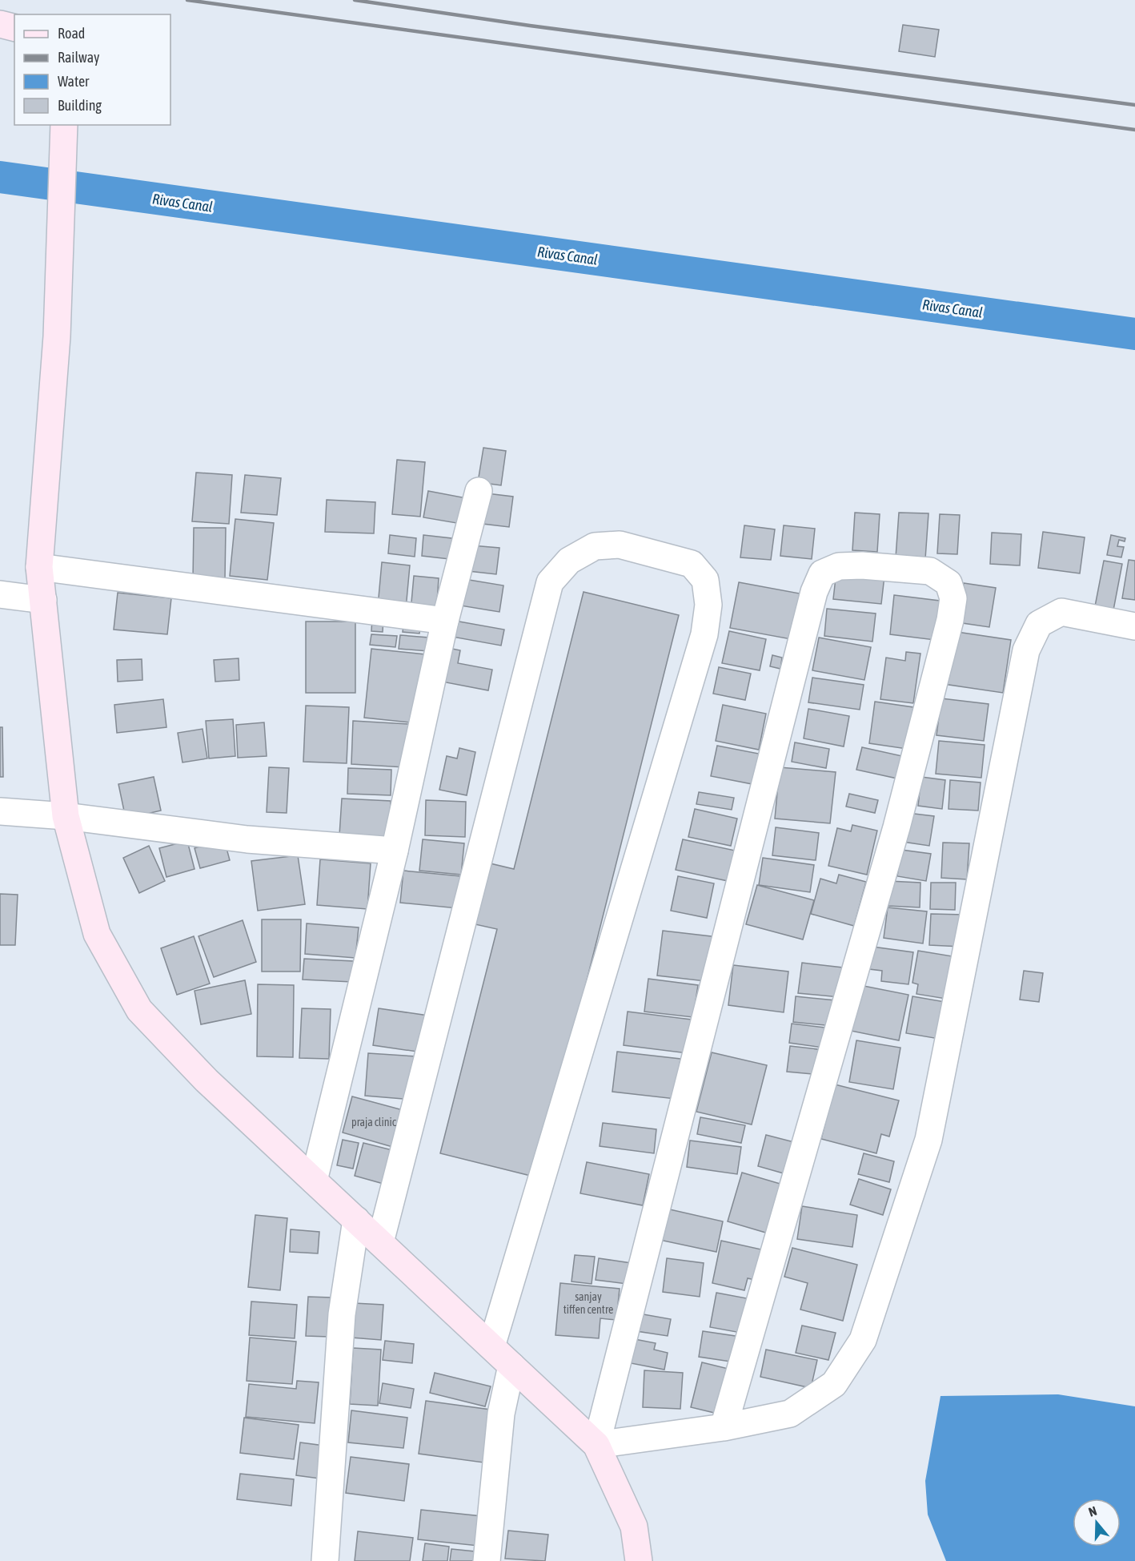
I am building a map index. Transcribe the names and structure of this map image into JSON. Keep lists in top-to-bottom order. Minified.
{"water":["Rivas Canal"],"house_numbers":["praja clinic","sanjay tiffen centre"],"legend":["Road","Railway","Water","Building"],"north":"top"}
